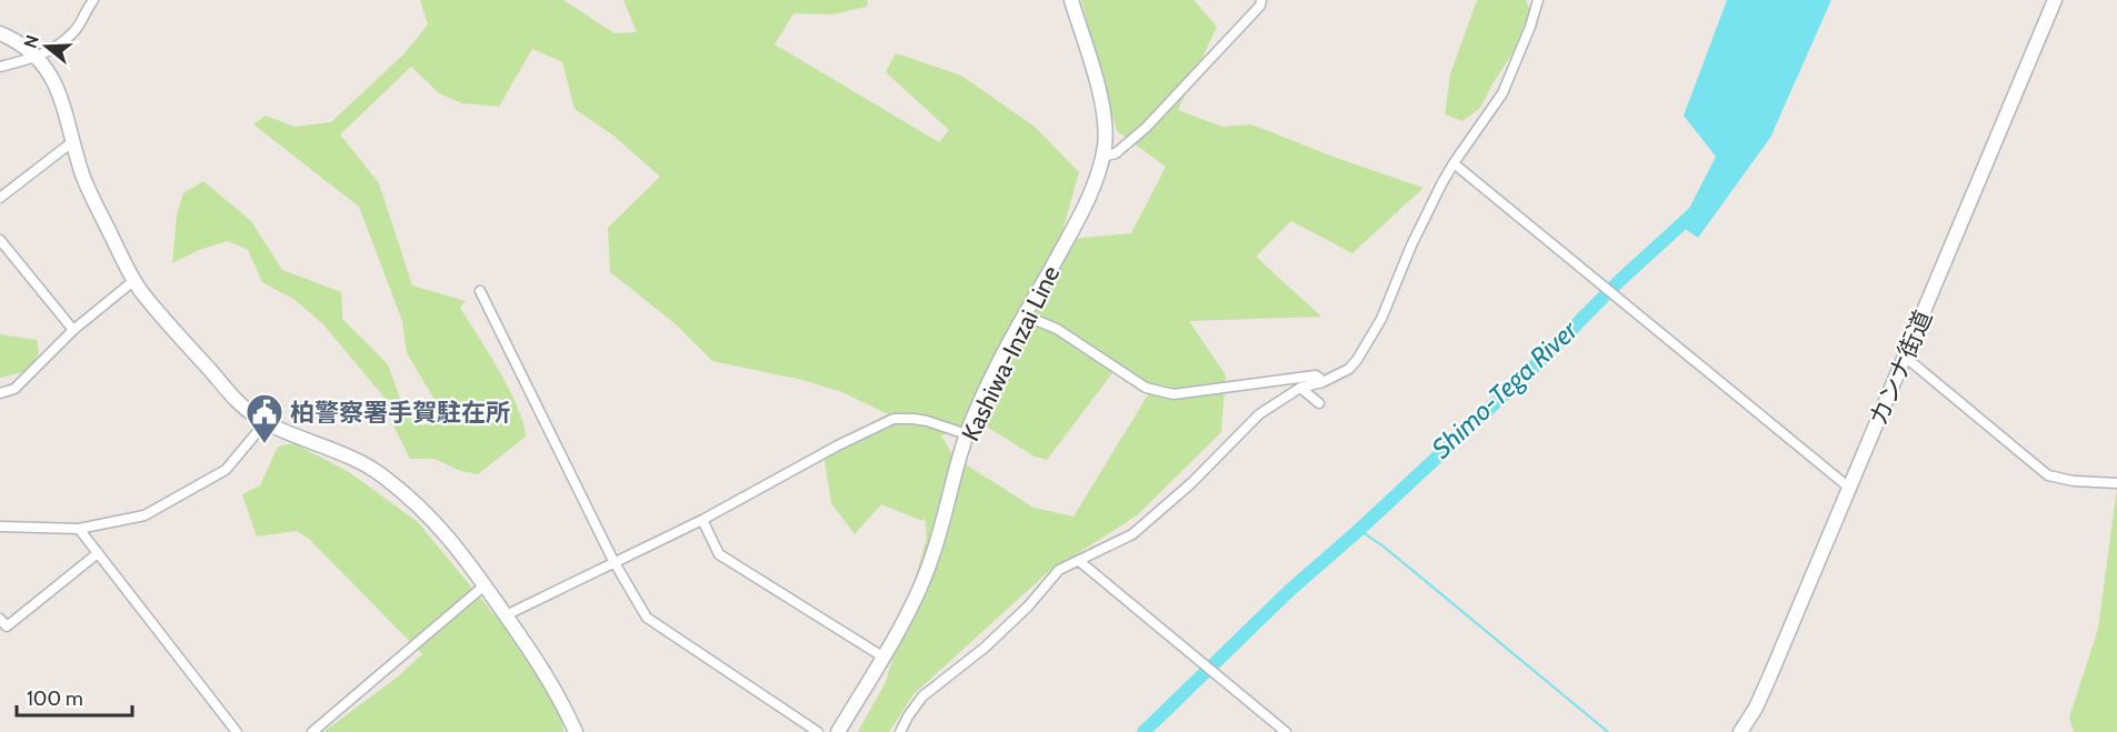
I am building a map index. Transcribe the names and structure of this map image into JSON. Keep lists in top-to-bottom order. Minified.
{"streets":{"street":["Kashiwa-Inzai Line","カンナ街道"]},"water":["Shimo-Tega River"],"places":{"public building":["柏警察署手賀駐在所"]},"scale_bar":"100 m","north":"left"}
